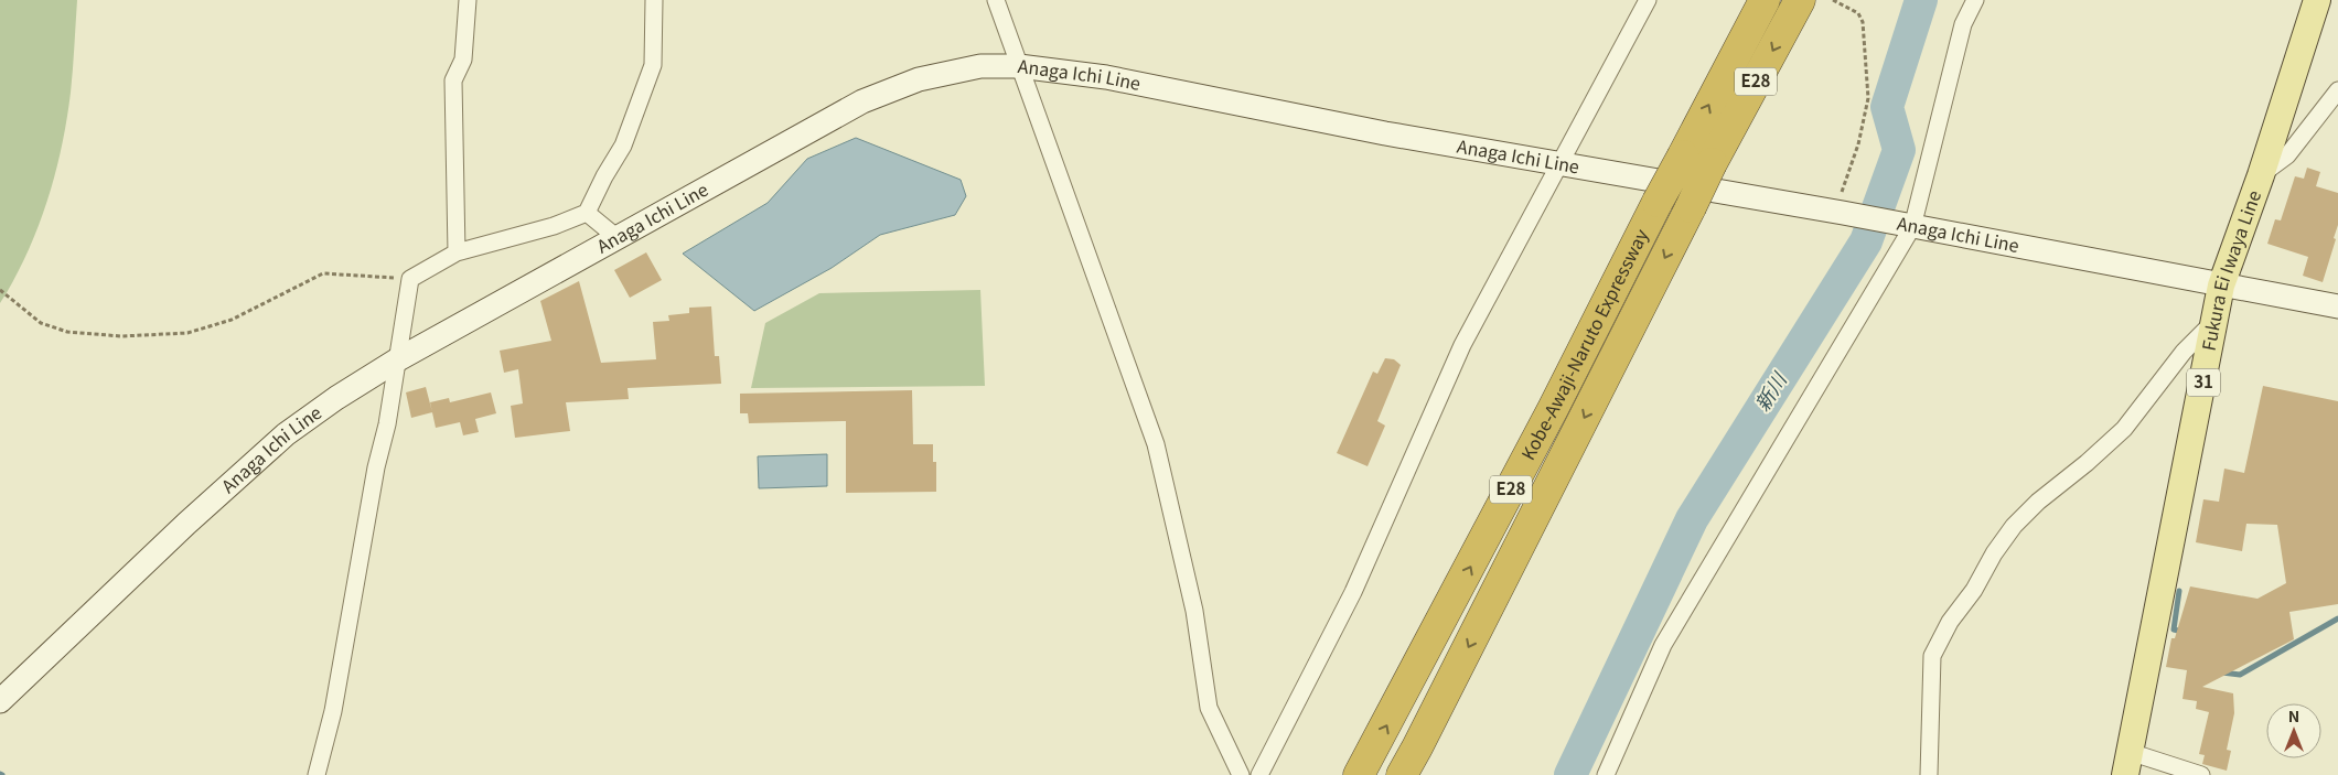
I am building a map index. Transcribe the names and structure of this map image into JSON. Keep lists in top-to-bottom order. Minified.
{"streets":{"highway":["E28","Kobe-Awaji-Naruto Expressway"],"main road":["Anaga Ichi Line","Fukura Ei Iwaya Line","31"]},"crossings":[["Anaga Ichi Line","Fukura Ei Iwaya Line"]],"water":["新川"],"north":"top"}
